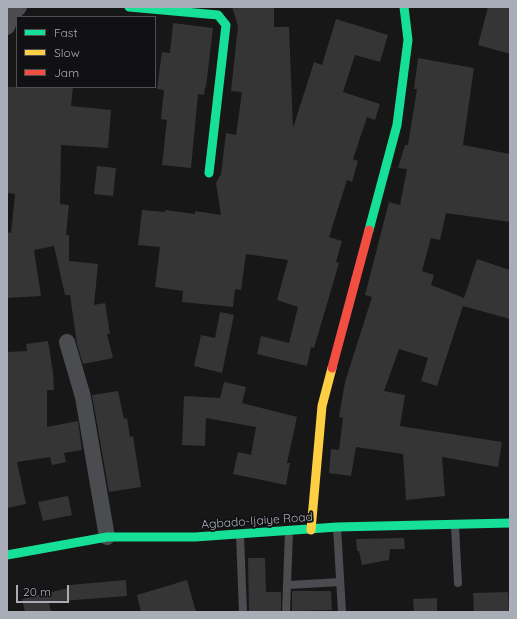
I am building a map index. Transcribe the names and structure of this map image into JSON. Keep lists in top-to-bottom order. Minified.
{"streets":{"street":["Agbado-Ijaiye Road"]},"legend":["Fast","Slow","Jam"],"scale_bar":"20 m"}
